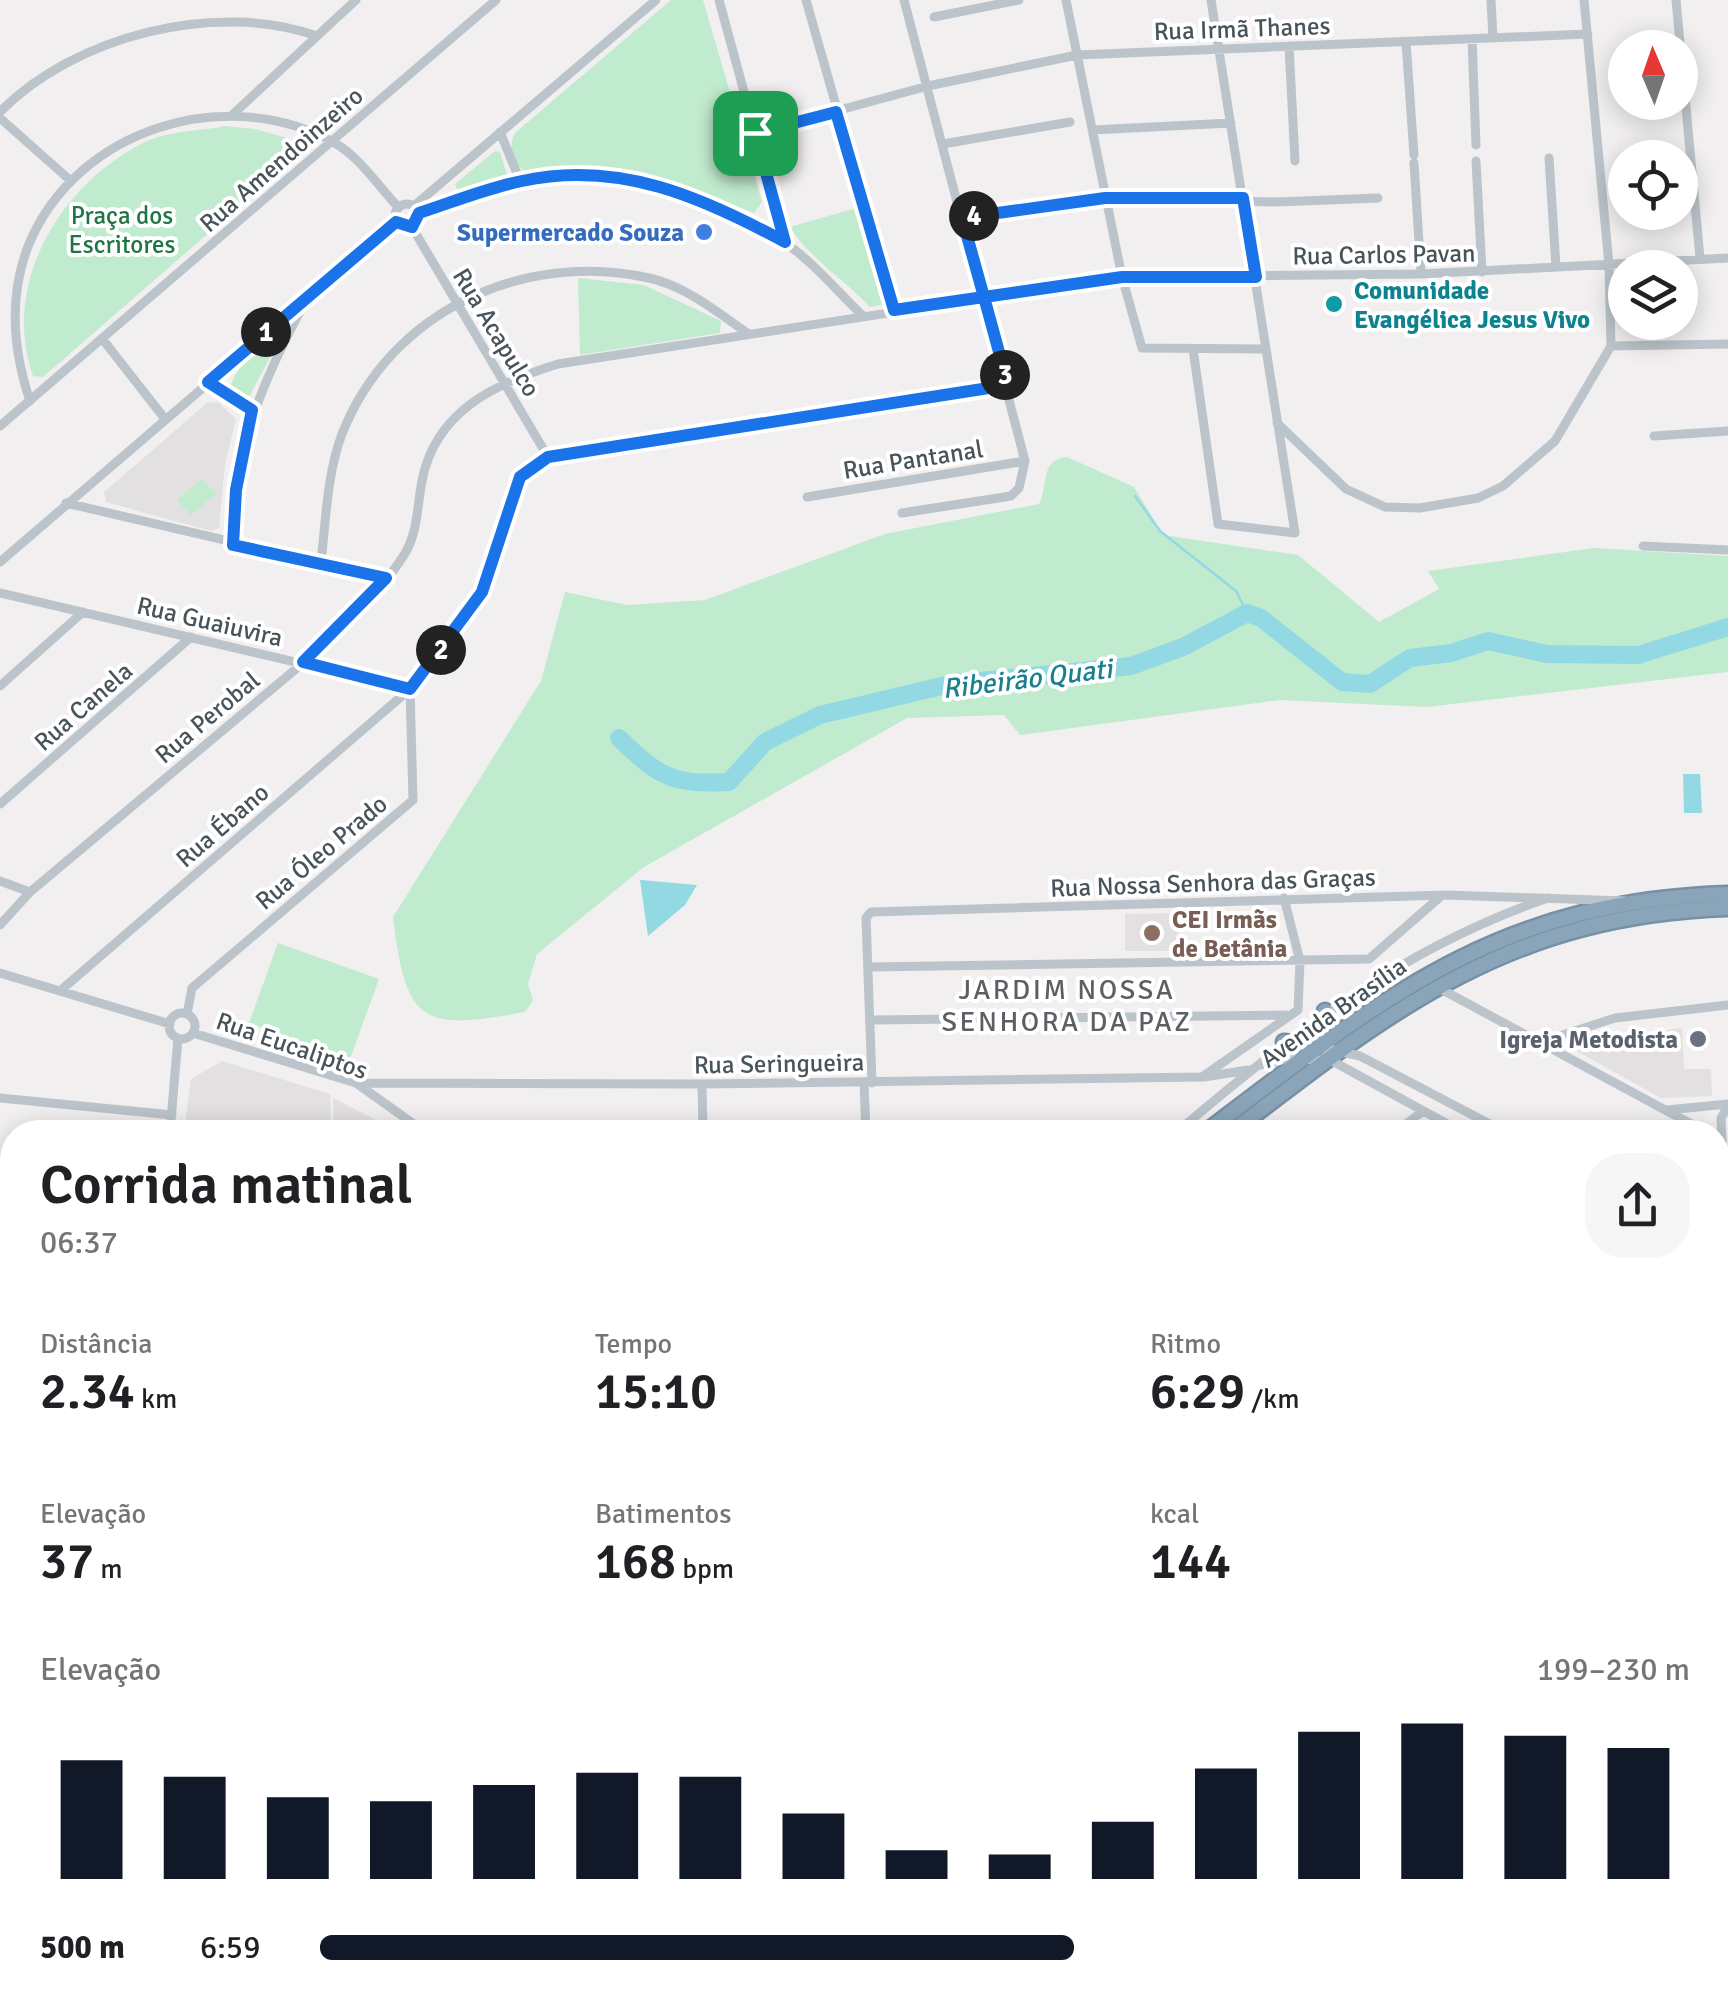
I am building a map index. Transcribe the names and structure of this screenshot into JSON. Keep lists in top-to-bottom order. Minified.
{"streets":{"highway":["Avenida Brasília"],"street":["Rua Irmã Thanes","Rua Amendoinzeiro","Rua Carlos Pavan","Rua Acapulco","Rua Pantanal","Rua Guaiuvira","Rua Canela","Rua Perobal","Rua Ébano","Rua Óleo Prado","Rua Nossa Senhora das Graças","Rua Eucaliptos","Rua Seringueira"]},"crossings":[["Rua Carlos Pavan","Rua Perobal"],["Rua Acapulco","Rua Perobal"],["Rua Acapulco","Rua Ébano"],["Rua Guaiuvira","Rua Canela"],["Rua Guaiuvira","Rua Perobal"],["Rua Guaiuvira","Rua Ébano"],["Rua Guaiuvira","Rua Óleo Prado"],["Rua Ébano","Rua Óleo Prado"],["Rua Óleo Prado","Rua Eucaliptos"],["Rua Nossa Senhora das Graças","Avenida Brasília"],["Avenida Brasília","Rua Seringueira"],["Rua Eucaliptos","Rua Seringueira"]],"districts":["JARDIM NOSSA SENHORA DA PAZ"],"water":["Ribeirão Quati"],"parks":["Praça dos Escritores"],"places":["Supermercado Souza","Comunidade Evangélica Jesus Vivo","CEI Irmãs de Betânia","Igreja Metodista"],"north":"top","page":{"pins":["4","1","3","2"],"heading":["Corrida matinal","06:37"],"stats":[["Distância","2.34 km"],["Tempo","15:10"],["Ritmo","6:29 /km"],["Elevação","37 m"],["Batimentos","168 bpm"],["kcal","144"]],"chart":["Elevação","199–230 m"],"list":[{"name":"500 m","note":"6:59"}]}}
